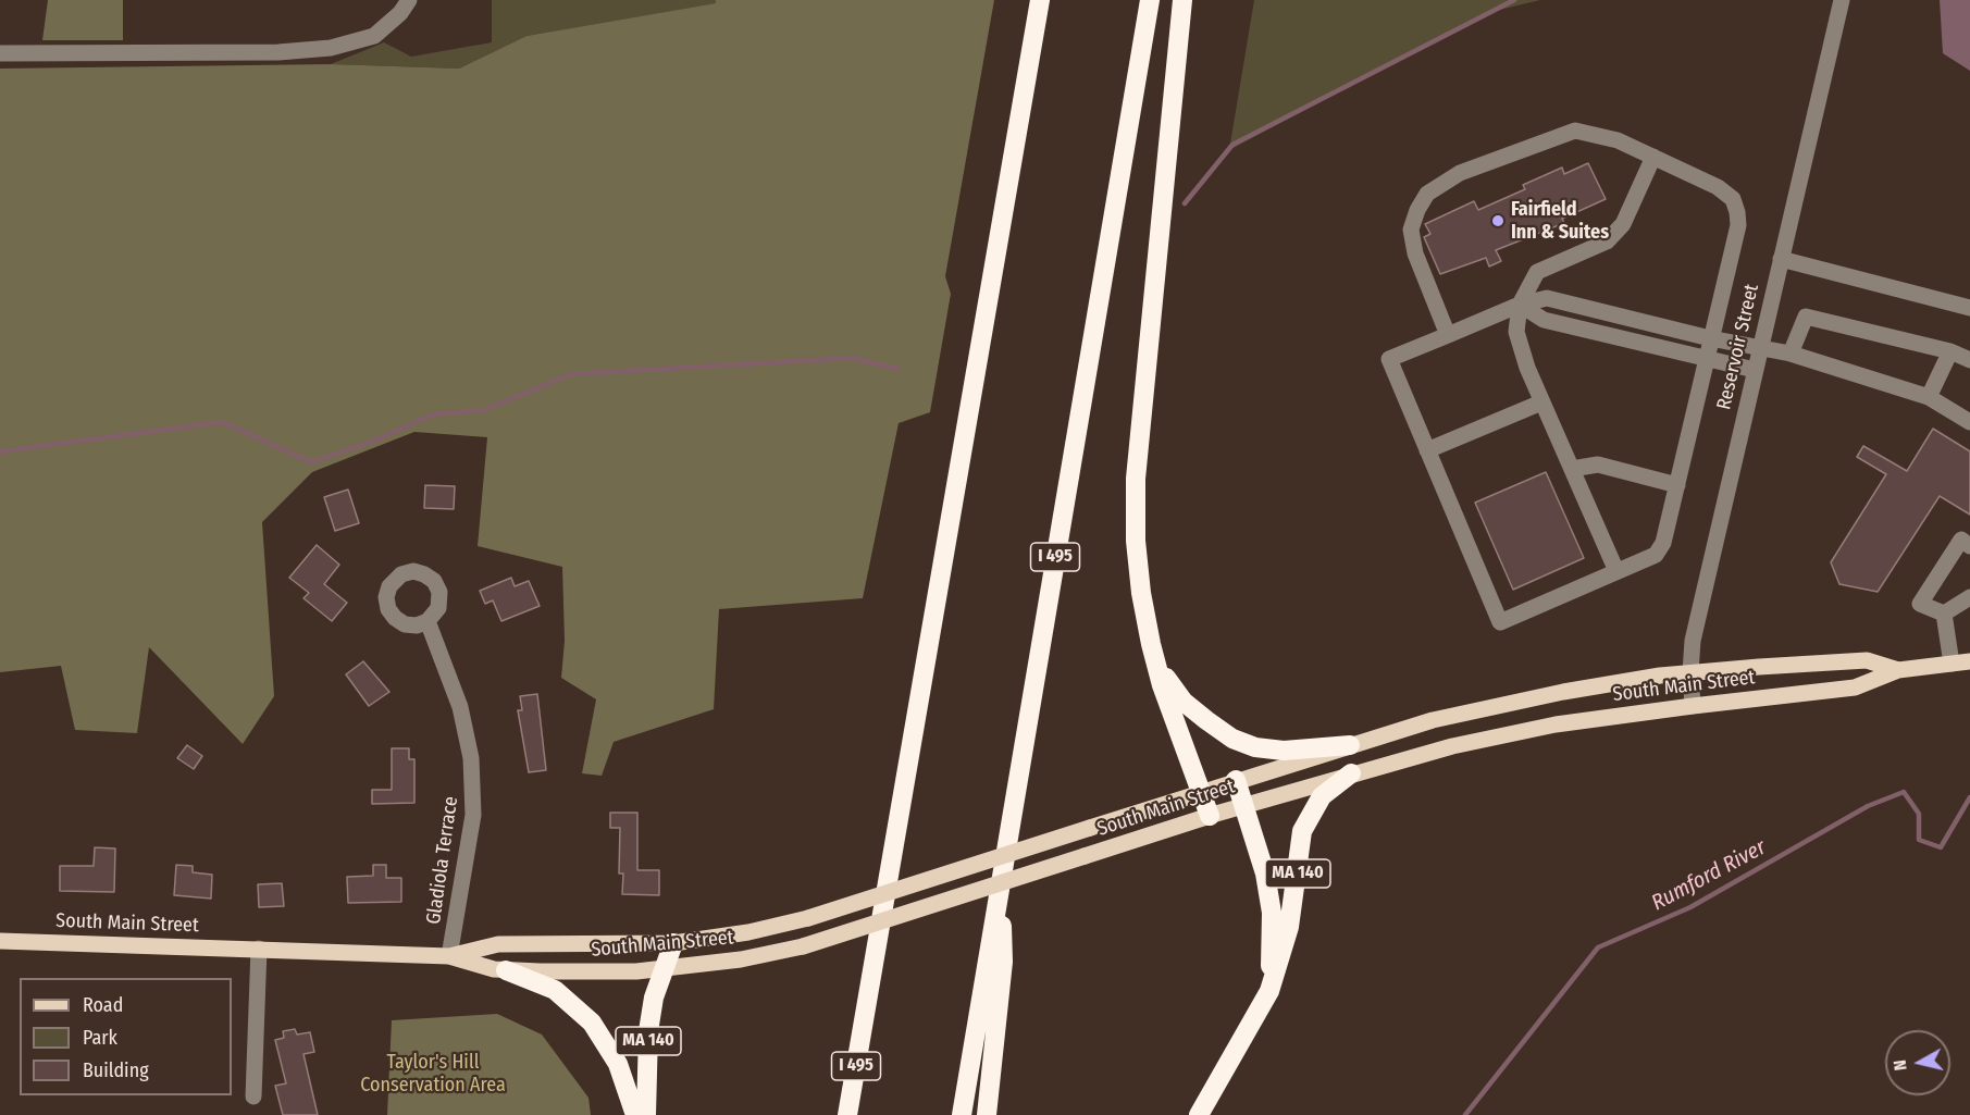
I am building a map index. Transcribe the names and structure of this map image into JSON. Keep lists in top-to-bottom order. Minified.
{"streets":{"highway":["I 495","MA 140"],"main road":["South Main Street"],"street":["Reservoir Street","Gladiola Terrace"]},"crossings":[["Reservoir Street","South Main Street"],["South Main Street","Gladiola Terrace"],["South Main Street","MA 140"]],"water":["Rumford River"],"parks":["Taylor's Hill Conservation Area"],"places":["Fairfield Inn & Suites"],"legend":["Road","Park","Building"],"north":"left"}
